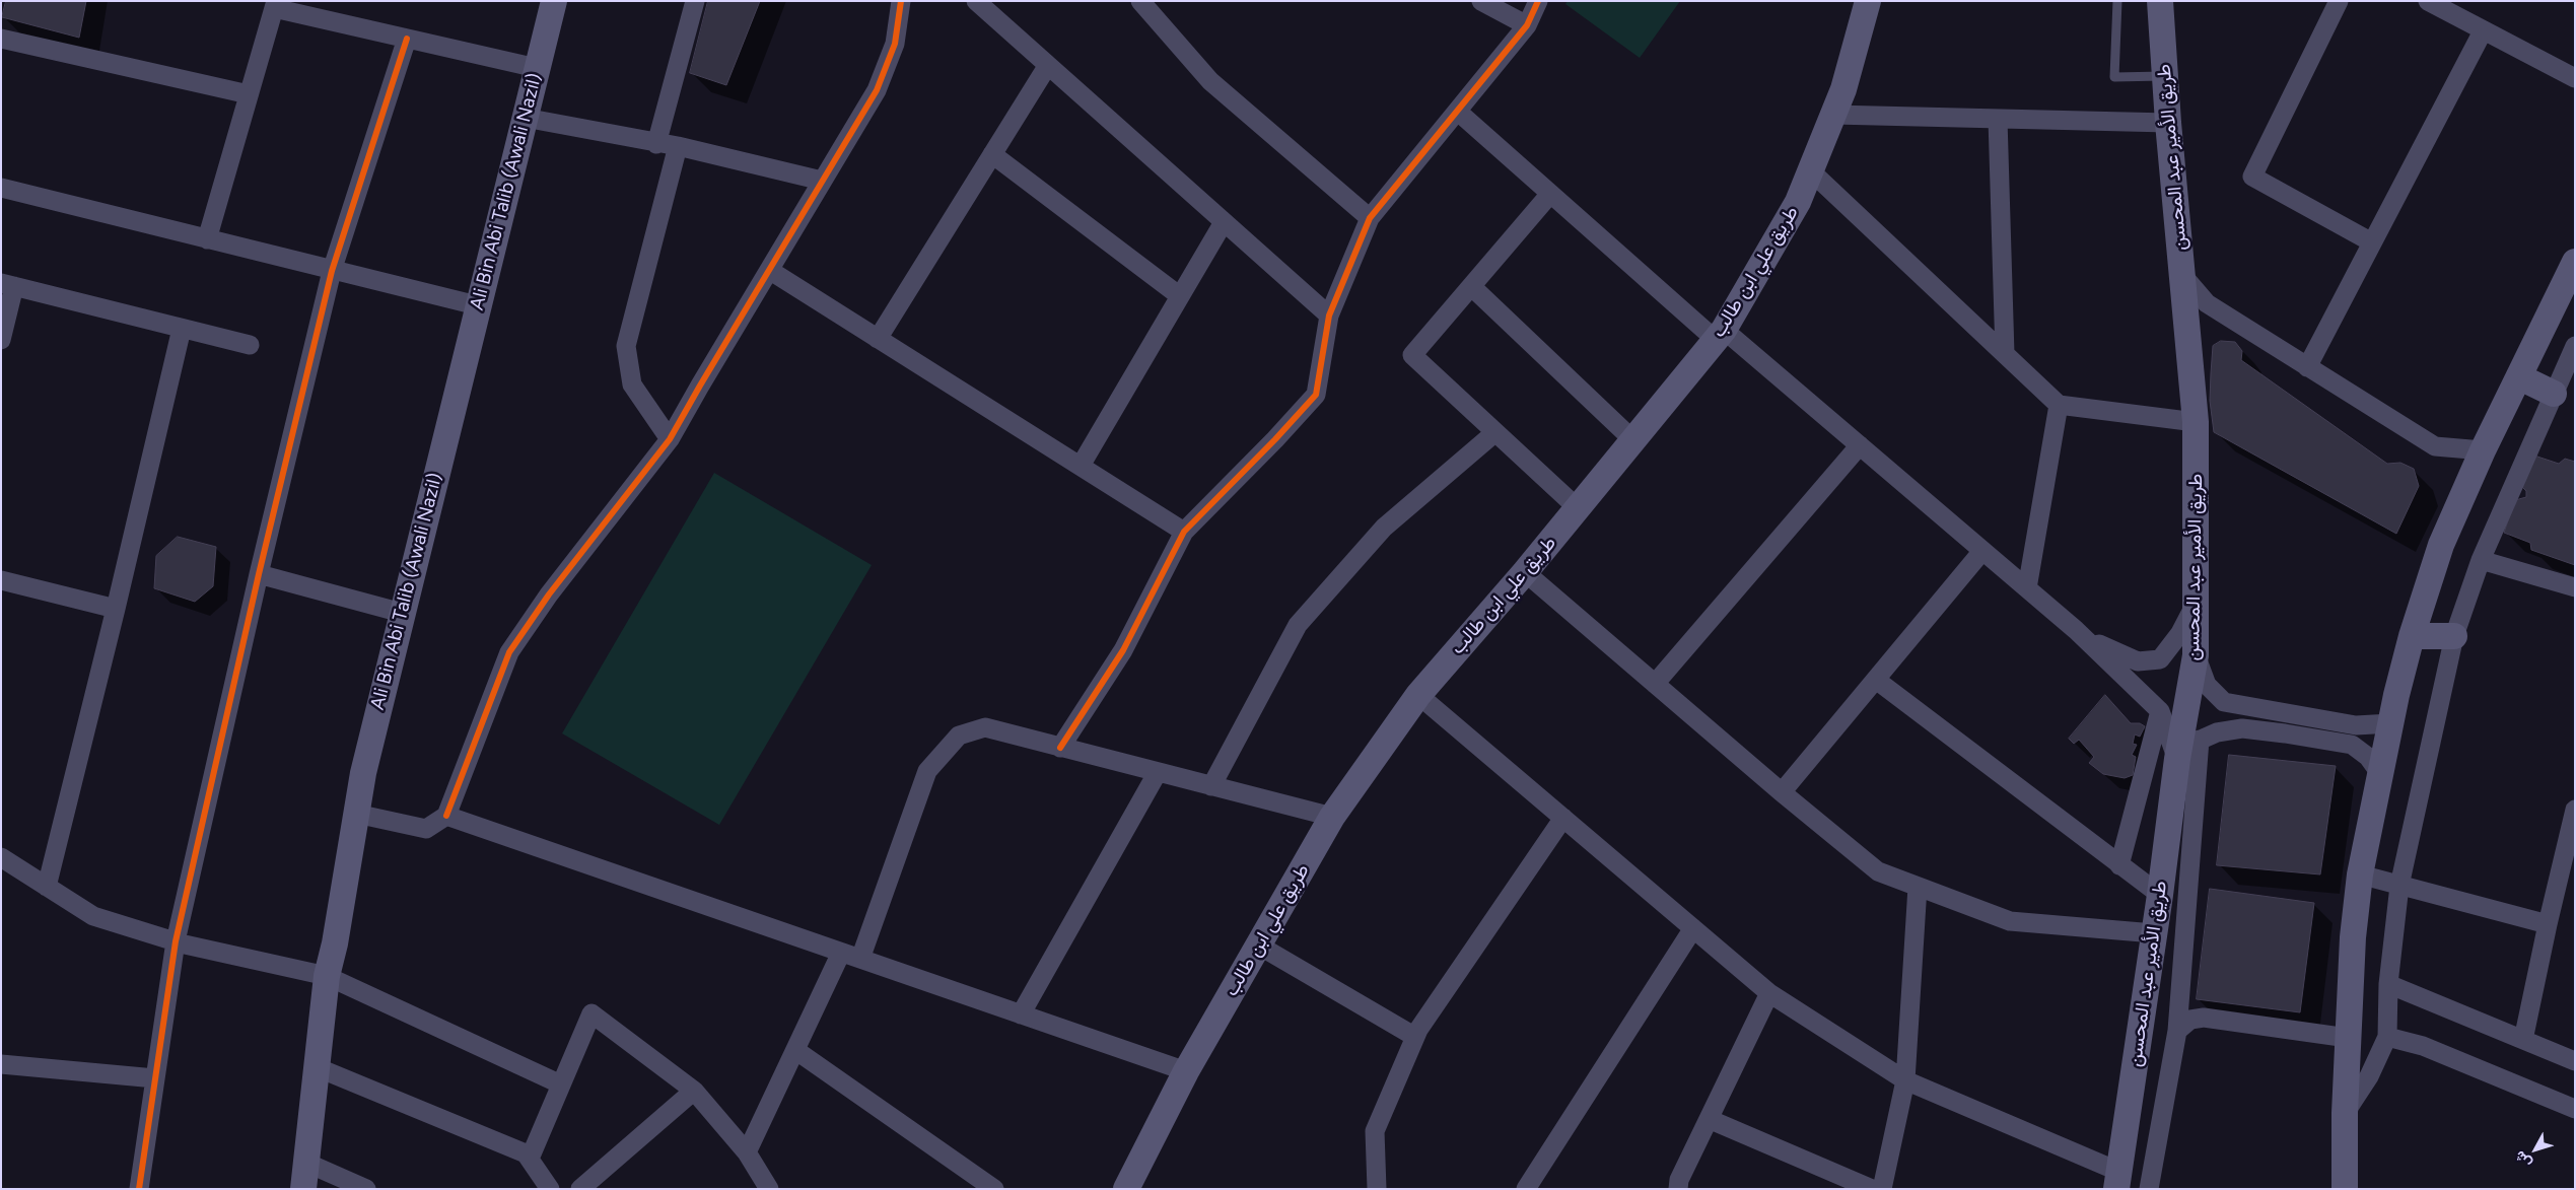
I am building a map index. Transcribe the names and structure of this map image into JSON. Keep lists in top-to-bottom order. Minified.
{"streets":{"main road":["طريق الأمير عبد المحسن","Ali Bin Abi Talib (Awali Nazil)","طريق علي ابن طالب"]},"north":"bottom left"}
